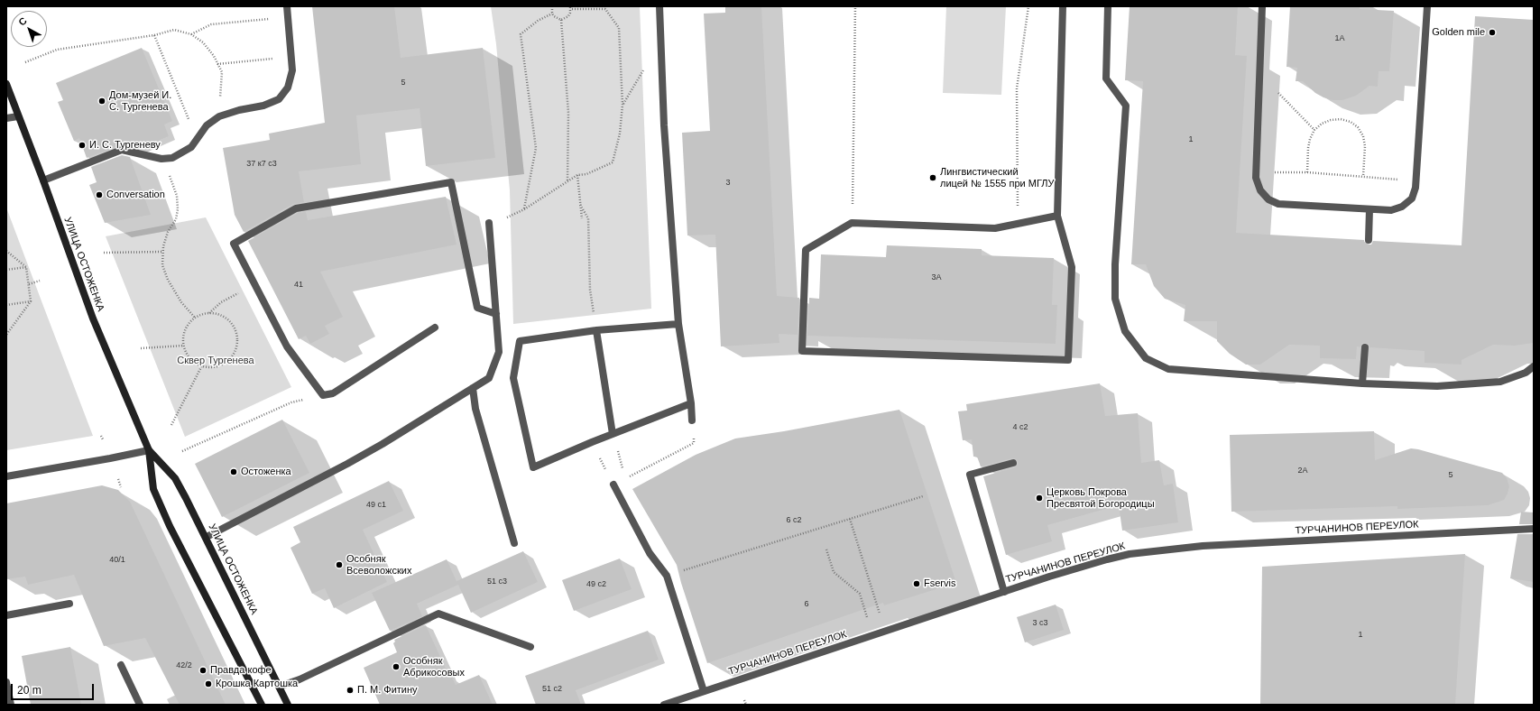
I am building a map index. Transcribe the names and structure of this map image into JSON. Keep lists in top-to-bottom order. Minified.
{"streets":{"main road":["УЛИЦА ОСТОЖЕНКА"],"street":["ТУРЧАНИНОВ ПЕРЕУЛОК"]},"parks":["Сквер Тургенева"],"places":["Golden mile","Дом-музей И. С. Тургенева","И. С. Тургеневу","Лингвистический лицей № 1555 при МГЛУ","Conversation","Остоженка","Церковь Покрова Пресвятой Богородицы","Особняк Всеволожских","Fservis","Особняк Абрикосовых","Правда кофе","Крошка Картошка","П. М. Фитину"],"house_numbers":["1А","5","1","37 к7 с3","3","3А","41","4 с2","2А","5","49 с1","6 с2","40/1","51 с3","49 с2","6","3 с3","1","42/2","51 с2"],"scale_bar":"20 m","north":"top left"}
